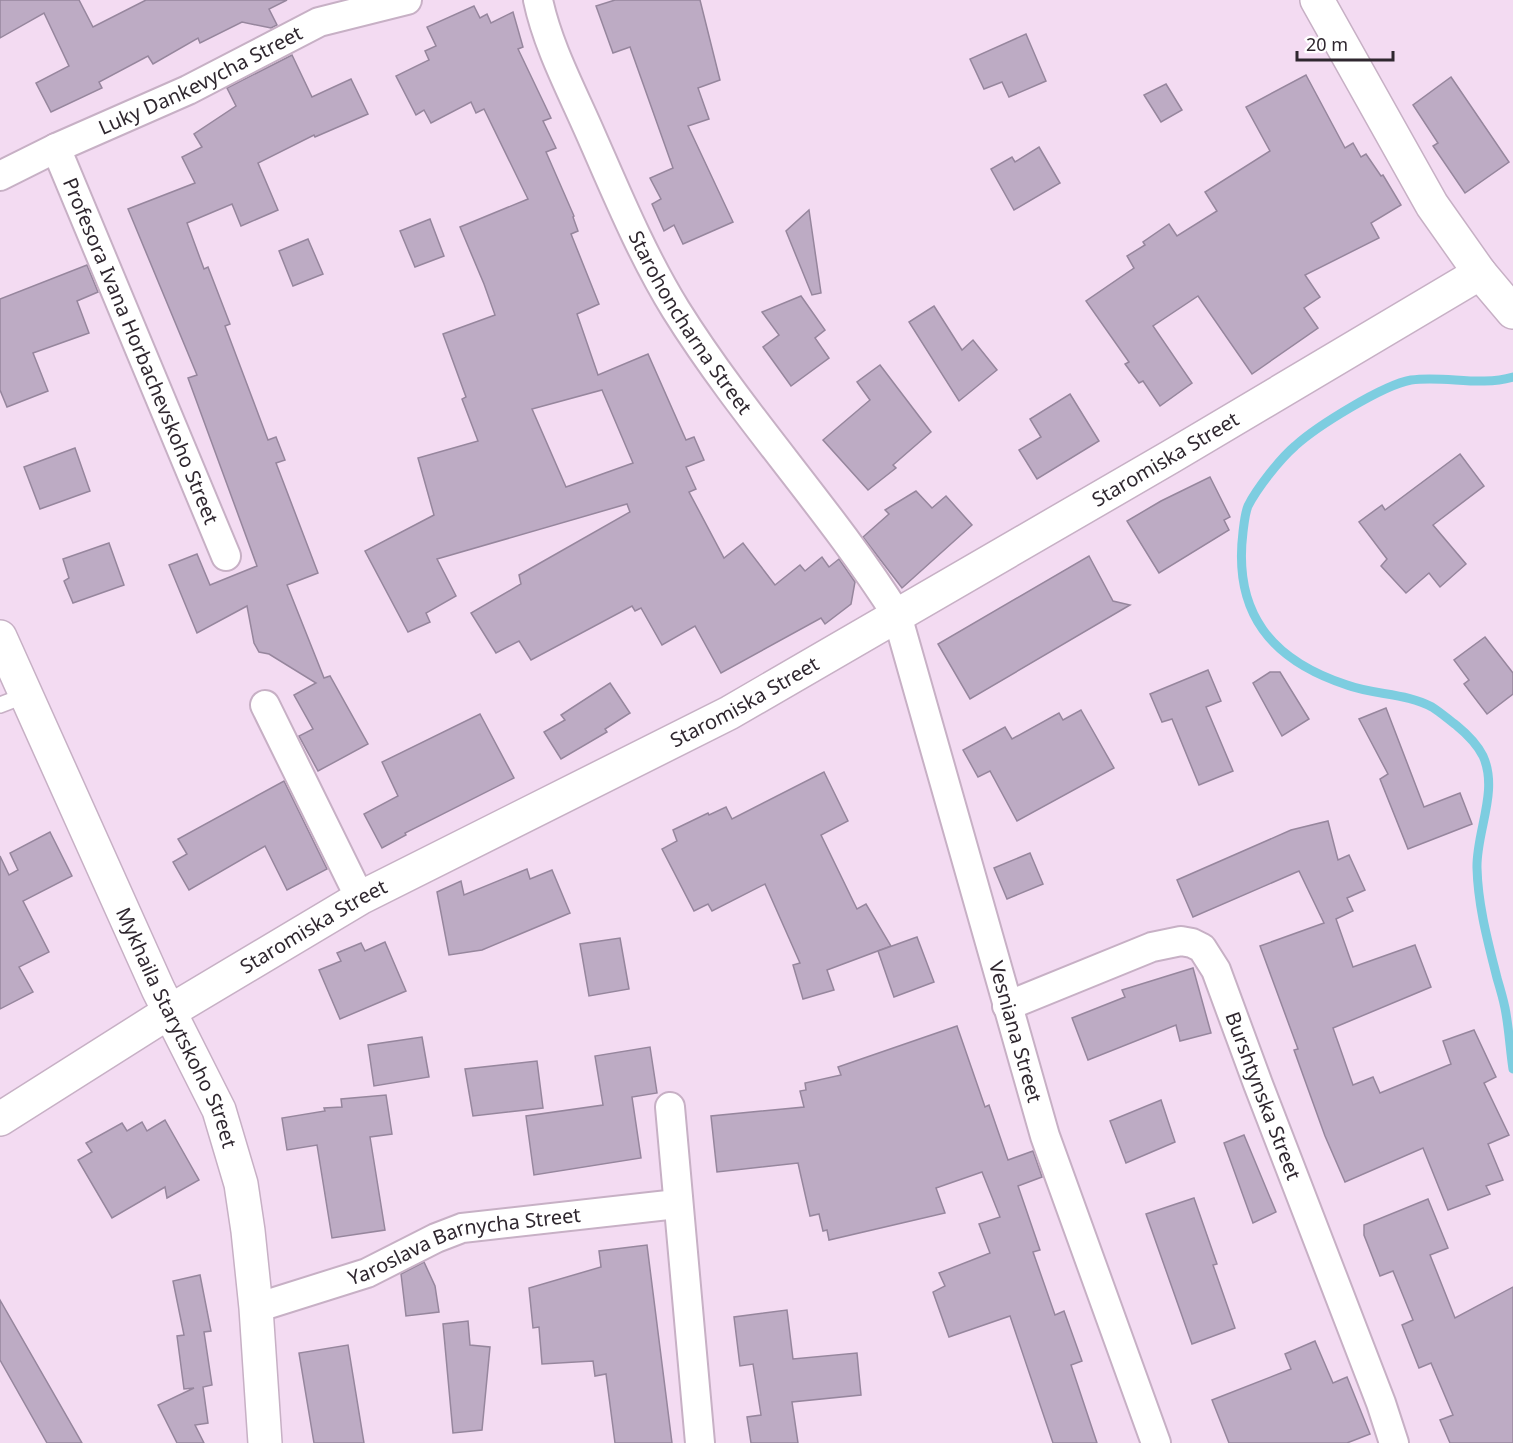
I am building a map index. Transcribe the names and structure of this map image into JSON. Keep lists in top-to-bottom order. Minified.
{"streets":{"street":["Luky Dankevycha Street","Starohoncharna Street","Profesora Ivana Horbachevskoho Street","Staromiska Street","Mykhaila Starytskoho Street","Vesniana Street","Burshtynska Street","Yaroslava Barnycha Street"]},"crossings":[["Luky Dankevycha Street","Profesora Ivana Horbachevskoho Street"],["Starohoncharna Street","Staromiska Street"],["Starohoncharna Street","Vesniana Street"],["Staromiska Street","Mykhaila Starytskoho Street"],["Staromiska Street","Vesniana Street"],["Mykhaila Starytskoho Street","Yaroslava Barnycha Street"],["Vesniana Street","Burshtynska Street"]],"scale_bar":"20 m"}
